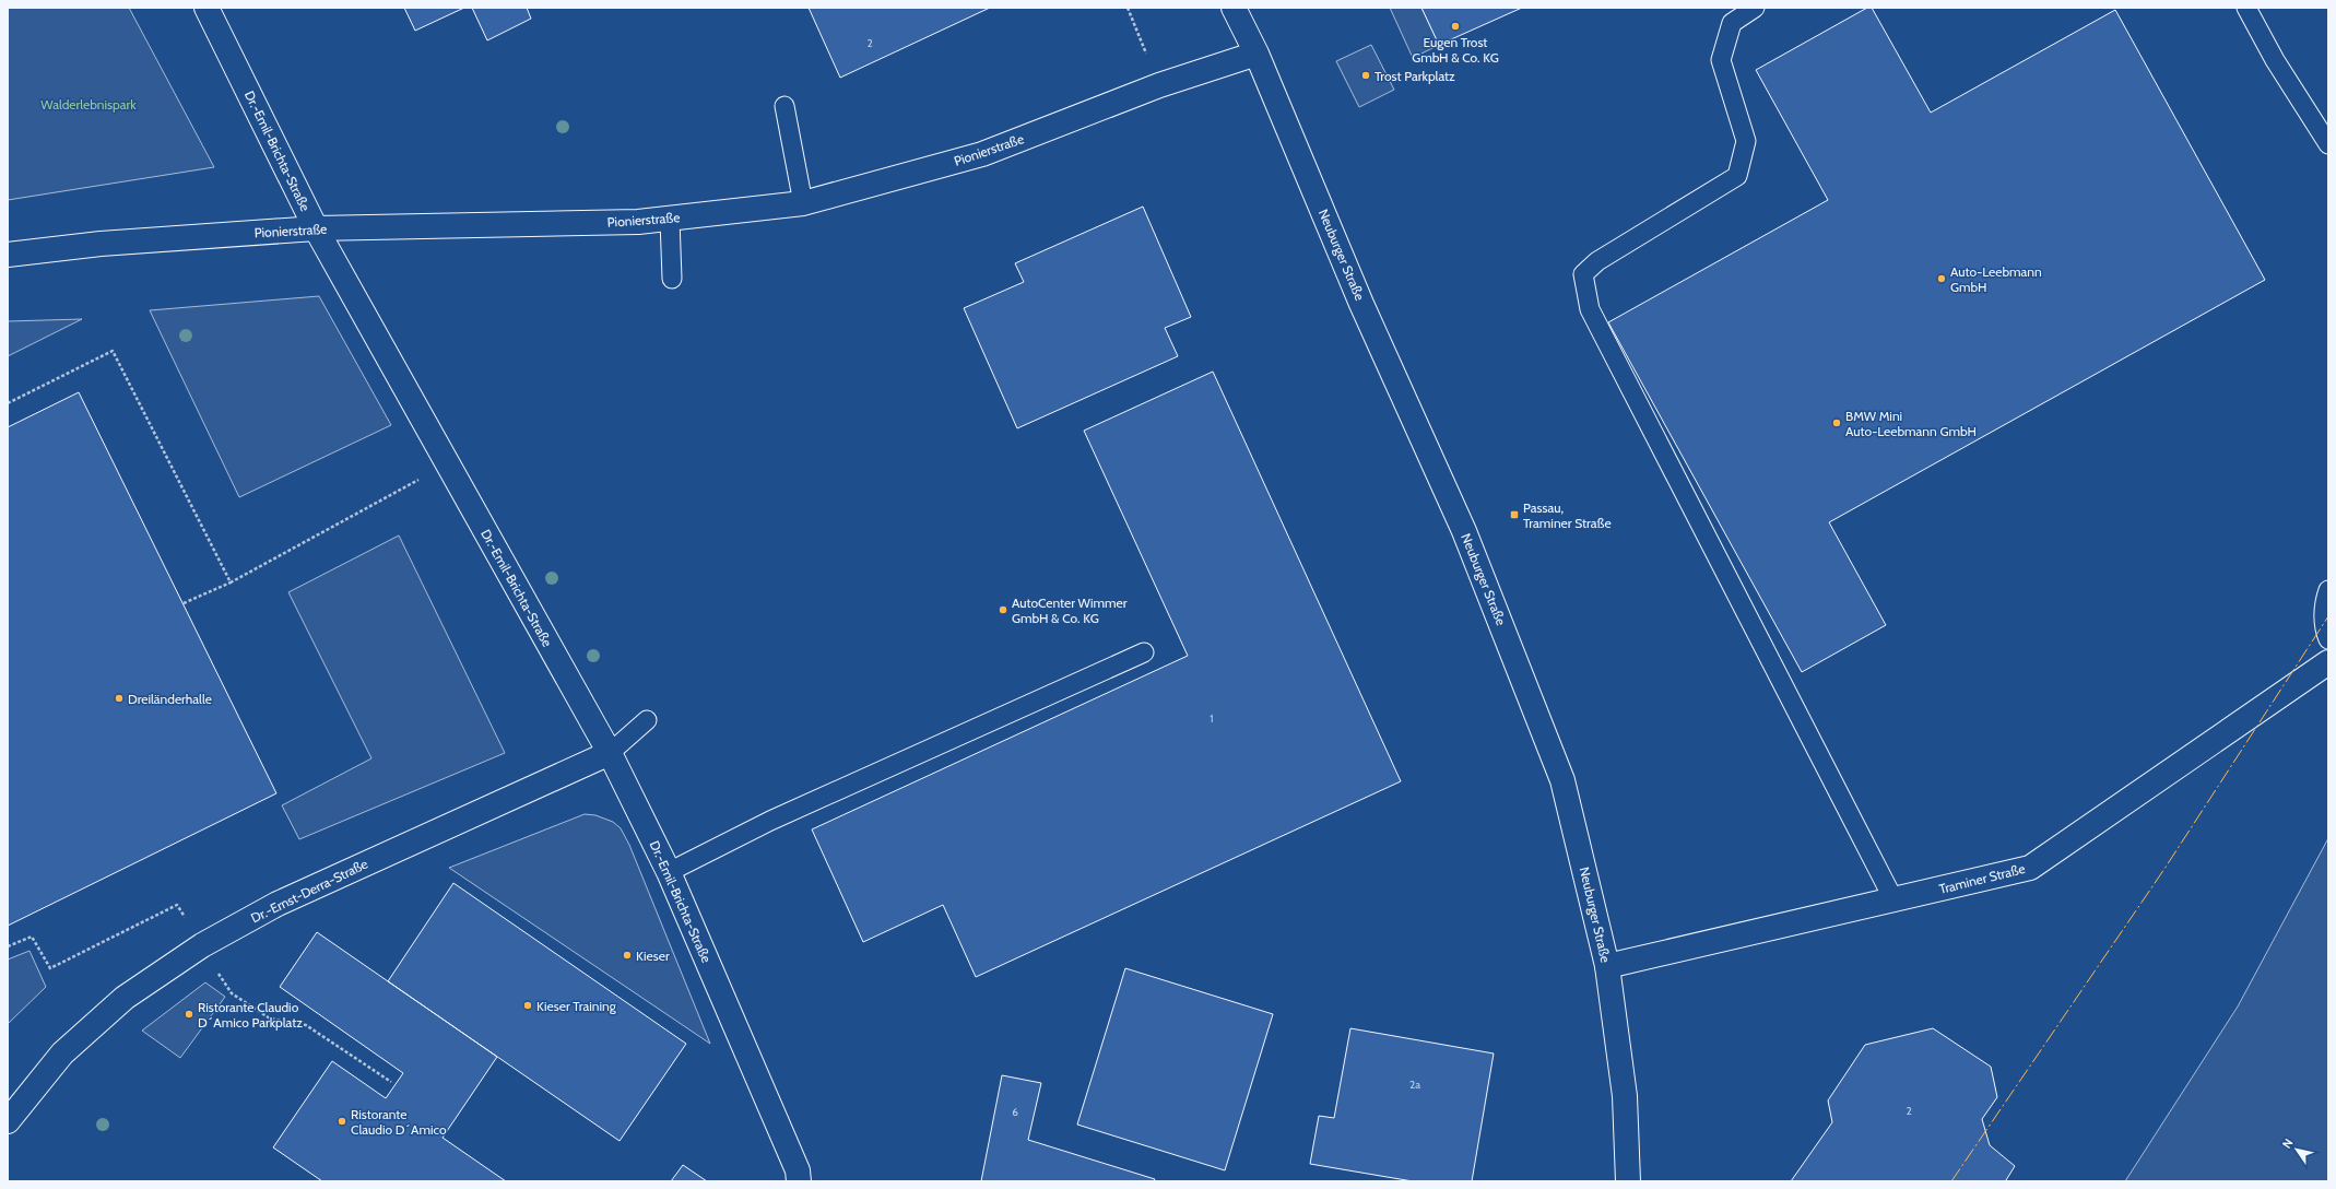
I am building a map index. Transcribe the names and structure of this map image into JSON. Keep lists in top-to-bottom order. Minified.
{"streets":{"street":["Pionierstraße","Dr.-Emil-Brichta-Straße","Neuburger Straße","Traminer Straße","Dr.-Ernst-Derra-Straße"]},"crossings":[["Pionierstraße","Dr.-Emil-Brichta-Straße"],["Pionierstraße","Neuburger Straße"],["Dr.-Emil-Brichta-Straße","Dr.-Ernst-Derra-Straße"],["Neuburger Straße","Traminer Straße"]],"parks":["Walderlebnispark"],"places":{"other":["Eugen Trost GmbH & Co. KG","Trost Parkplatz","Auto-Leebmann GmbH","BMW Mini Auto-Leebmann GmbH","AutoCenter Wimmer GmbH & Co. KG","Dreiländerhalle","Kieser","Kieser Training","Ristorante Claudio D´Amico Parkplatz","Ristorante Claudio D´Amico"],"transit":["Passau, Traminer Straße"]},"house_numbers":["2","1","2a","2","6"],"north":"top left"}
